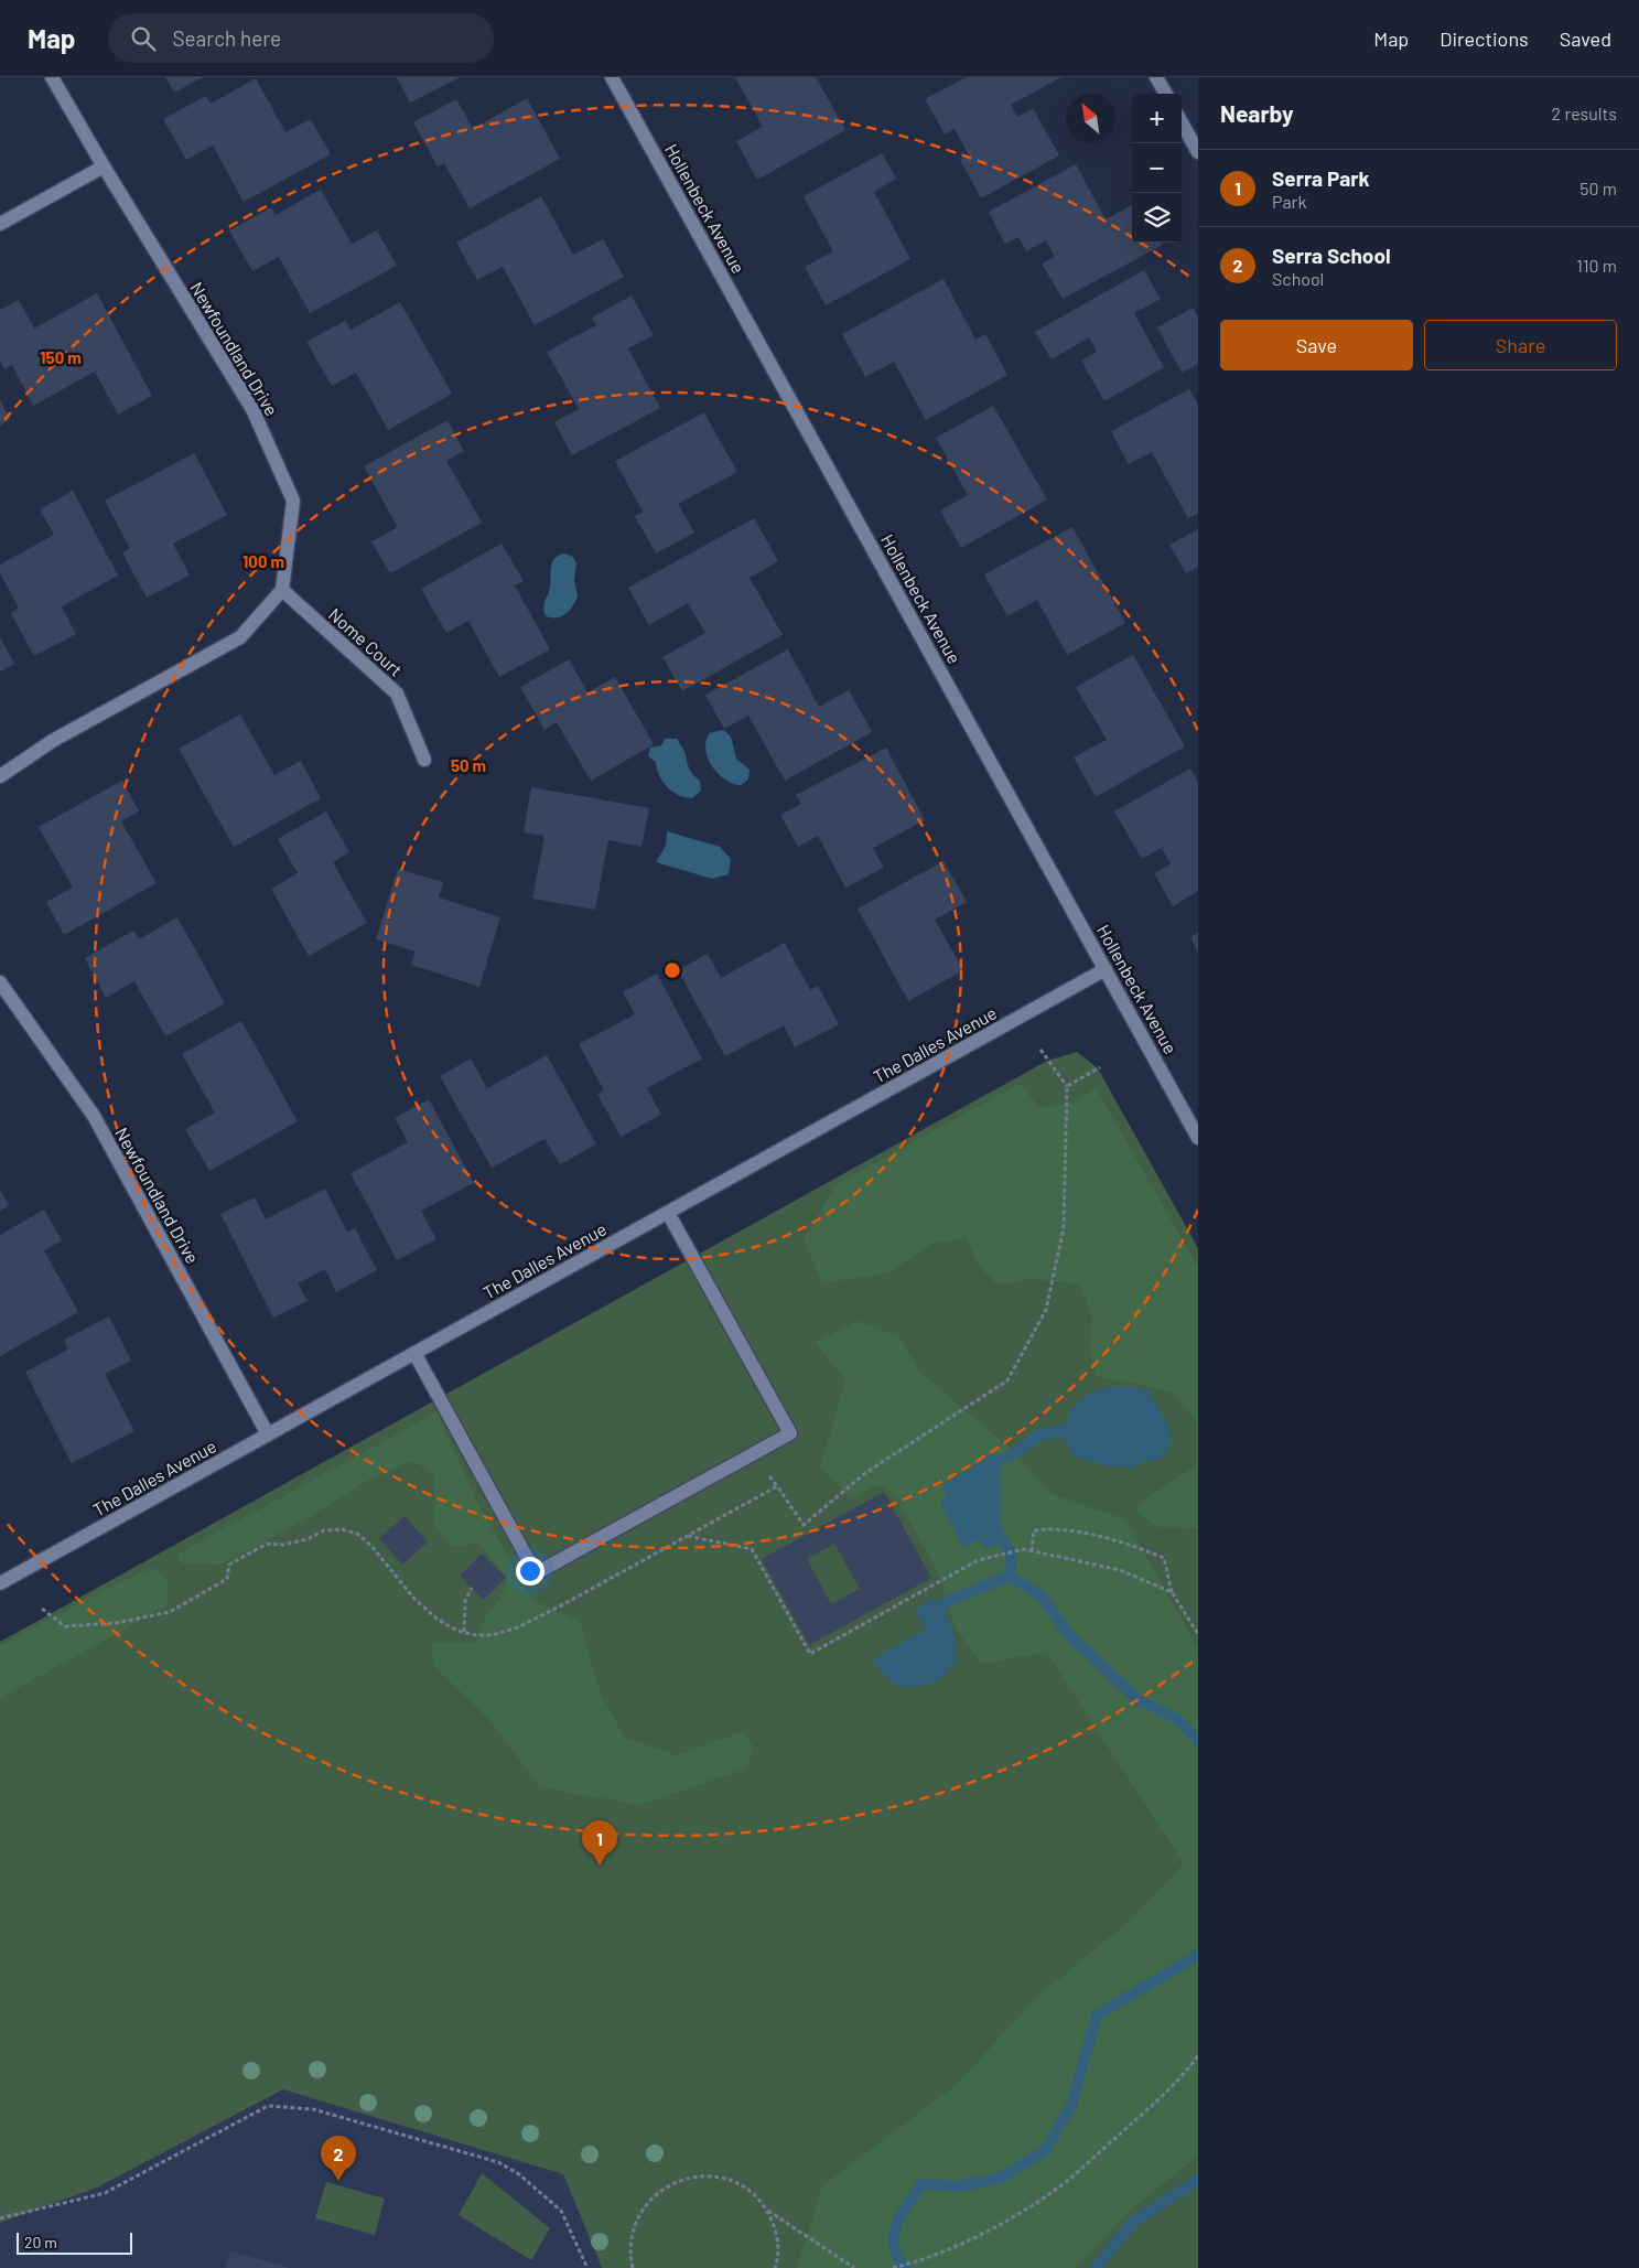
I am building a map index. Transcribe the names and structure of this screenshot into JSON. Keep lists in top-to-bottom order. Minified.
{"streets":{"street":["Hollenbeck Avenue","Newfoundland Drive","Nome Court","The Dalles Avenue"]},"crossings":[["Hollenbeck Avenue","The Dalles Avenue"],["Newfoundland Drive","Nome Court"],["Newfoundland Drive","The Dalles Avenue"]],"scale_bar":"20 m","north":"top left","page":{"header":"Map","search":"Search here","nav":["Map","Directions","Saved"],"heading":["Nearby","2 results"],"map_buttons":["+","−"],"list":[{"mark":"1","name":"Serra Park","note":"Park","value":"50 m"},{"mark":"2","name":"Serra School","note":"School","value":"110 m"}],"buttons":["Save","Share"],"pins":["1","2"],"scale":"20 m"},"rings":["150 m","100 m","50 m"]}
